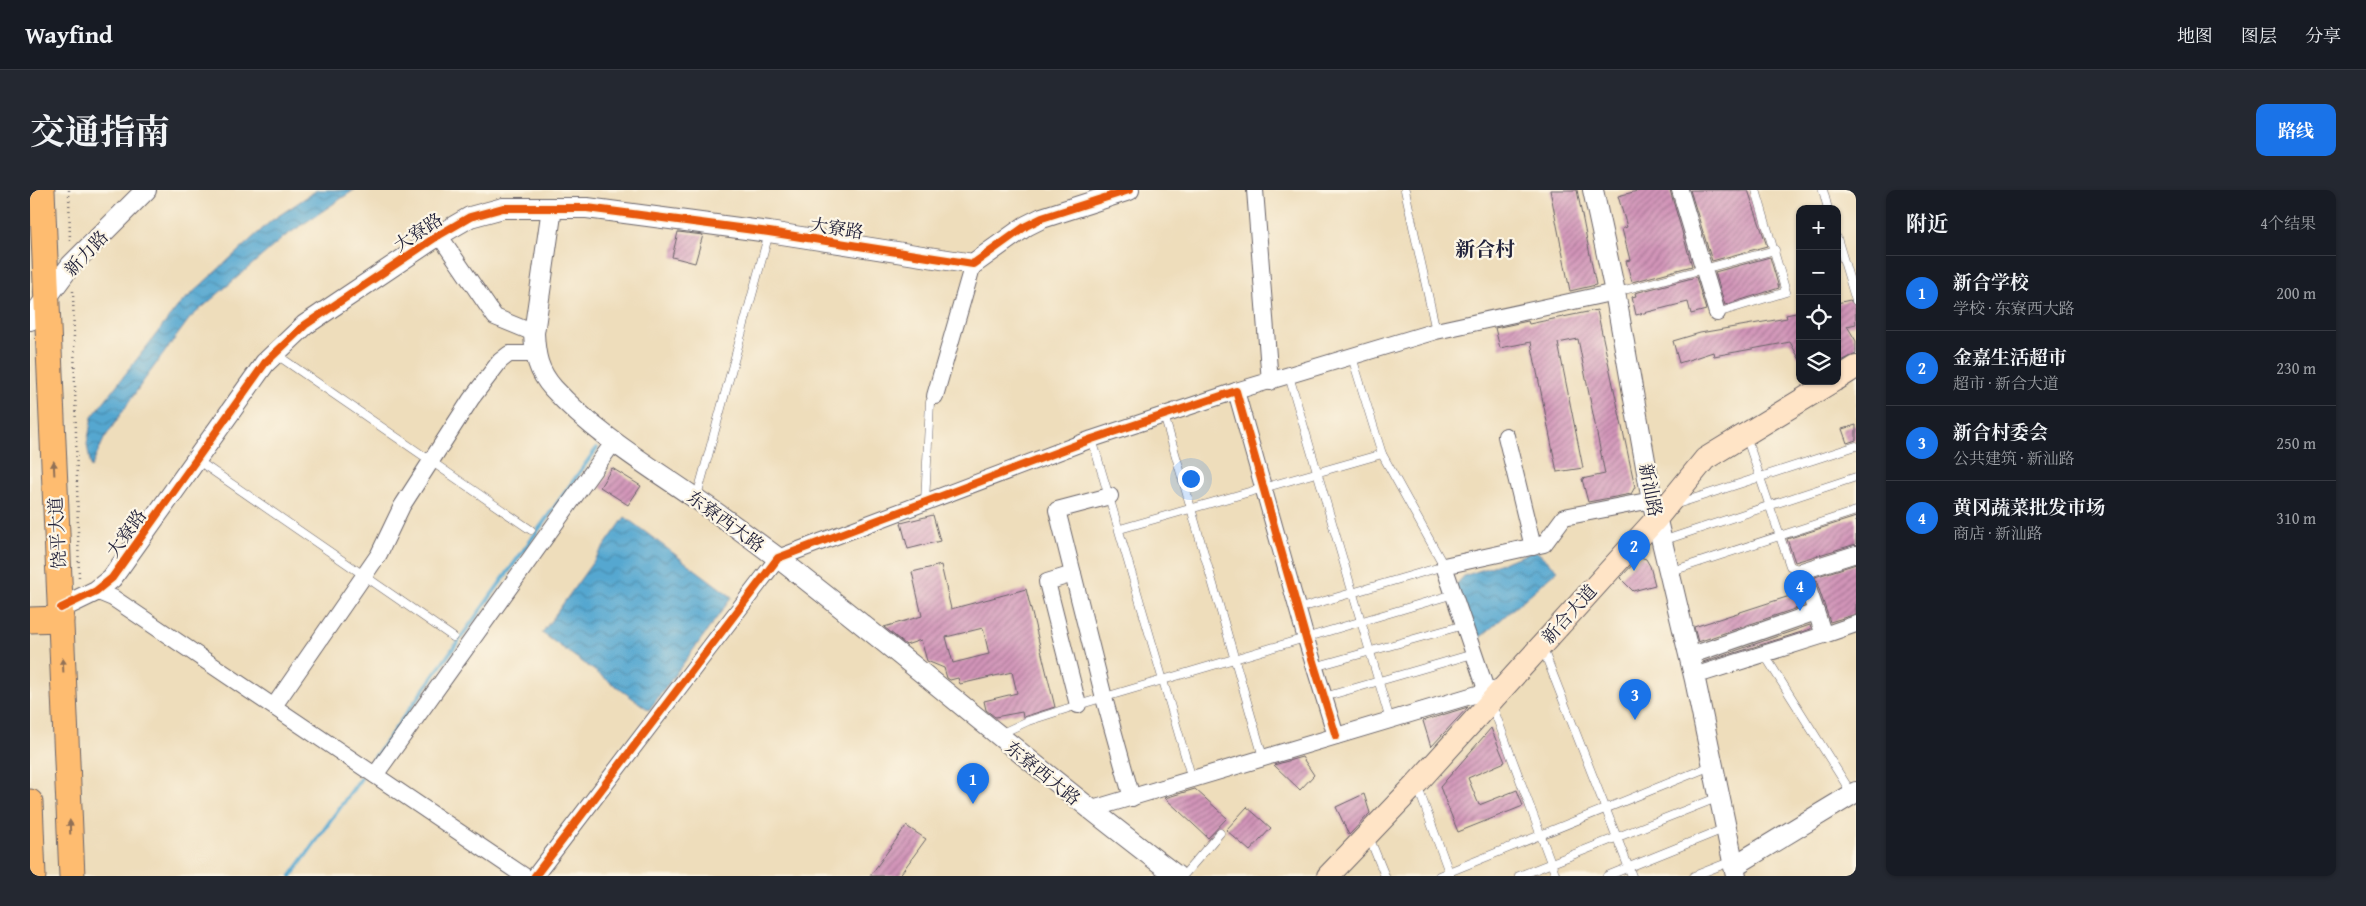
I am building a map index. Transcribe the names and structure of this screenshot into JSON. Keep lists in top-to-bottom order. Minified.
{"streets":{"main road":["饶平大道","新合大道"],"street":["大寮路","新力路","新汕路","东寮西大路"]},"crossings":[["大寮路","东寮西大路"],["大寮路","饶平大道"],["新力路","饶平大道"],["新汕路","新合大道"]],"one_way":["饶平大道"],"districts":["新合村"],"page":{"header":"Wayfind","nav":["地图","图层","分享"],"title":"交通指南","buttons":"路线","heading":["附近","4个结果"],"map_buttons":["+","−"],"list":[{"mark":"1","name":"新合学校","note":"学校 · 东寮西大路","value":"200 m"},{"mark":"2","name":"金嘉生活超市","note":"超市 · 新合大道","value":"230 m"},{"mark":"3","name":"新合村委会","note":"公共建筑 · 新汕路","value":"250 m"},{"mark":"4","name":"黄冈蔬菜批发市场","note":"商店 · 新汕路","value":"310 m"}],"pins":["2","4","3","1"]}}
